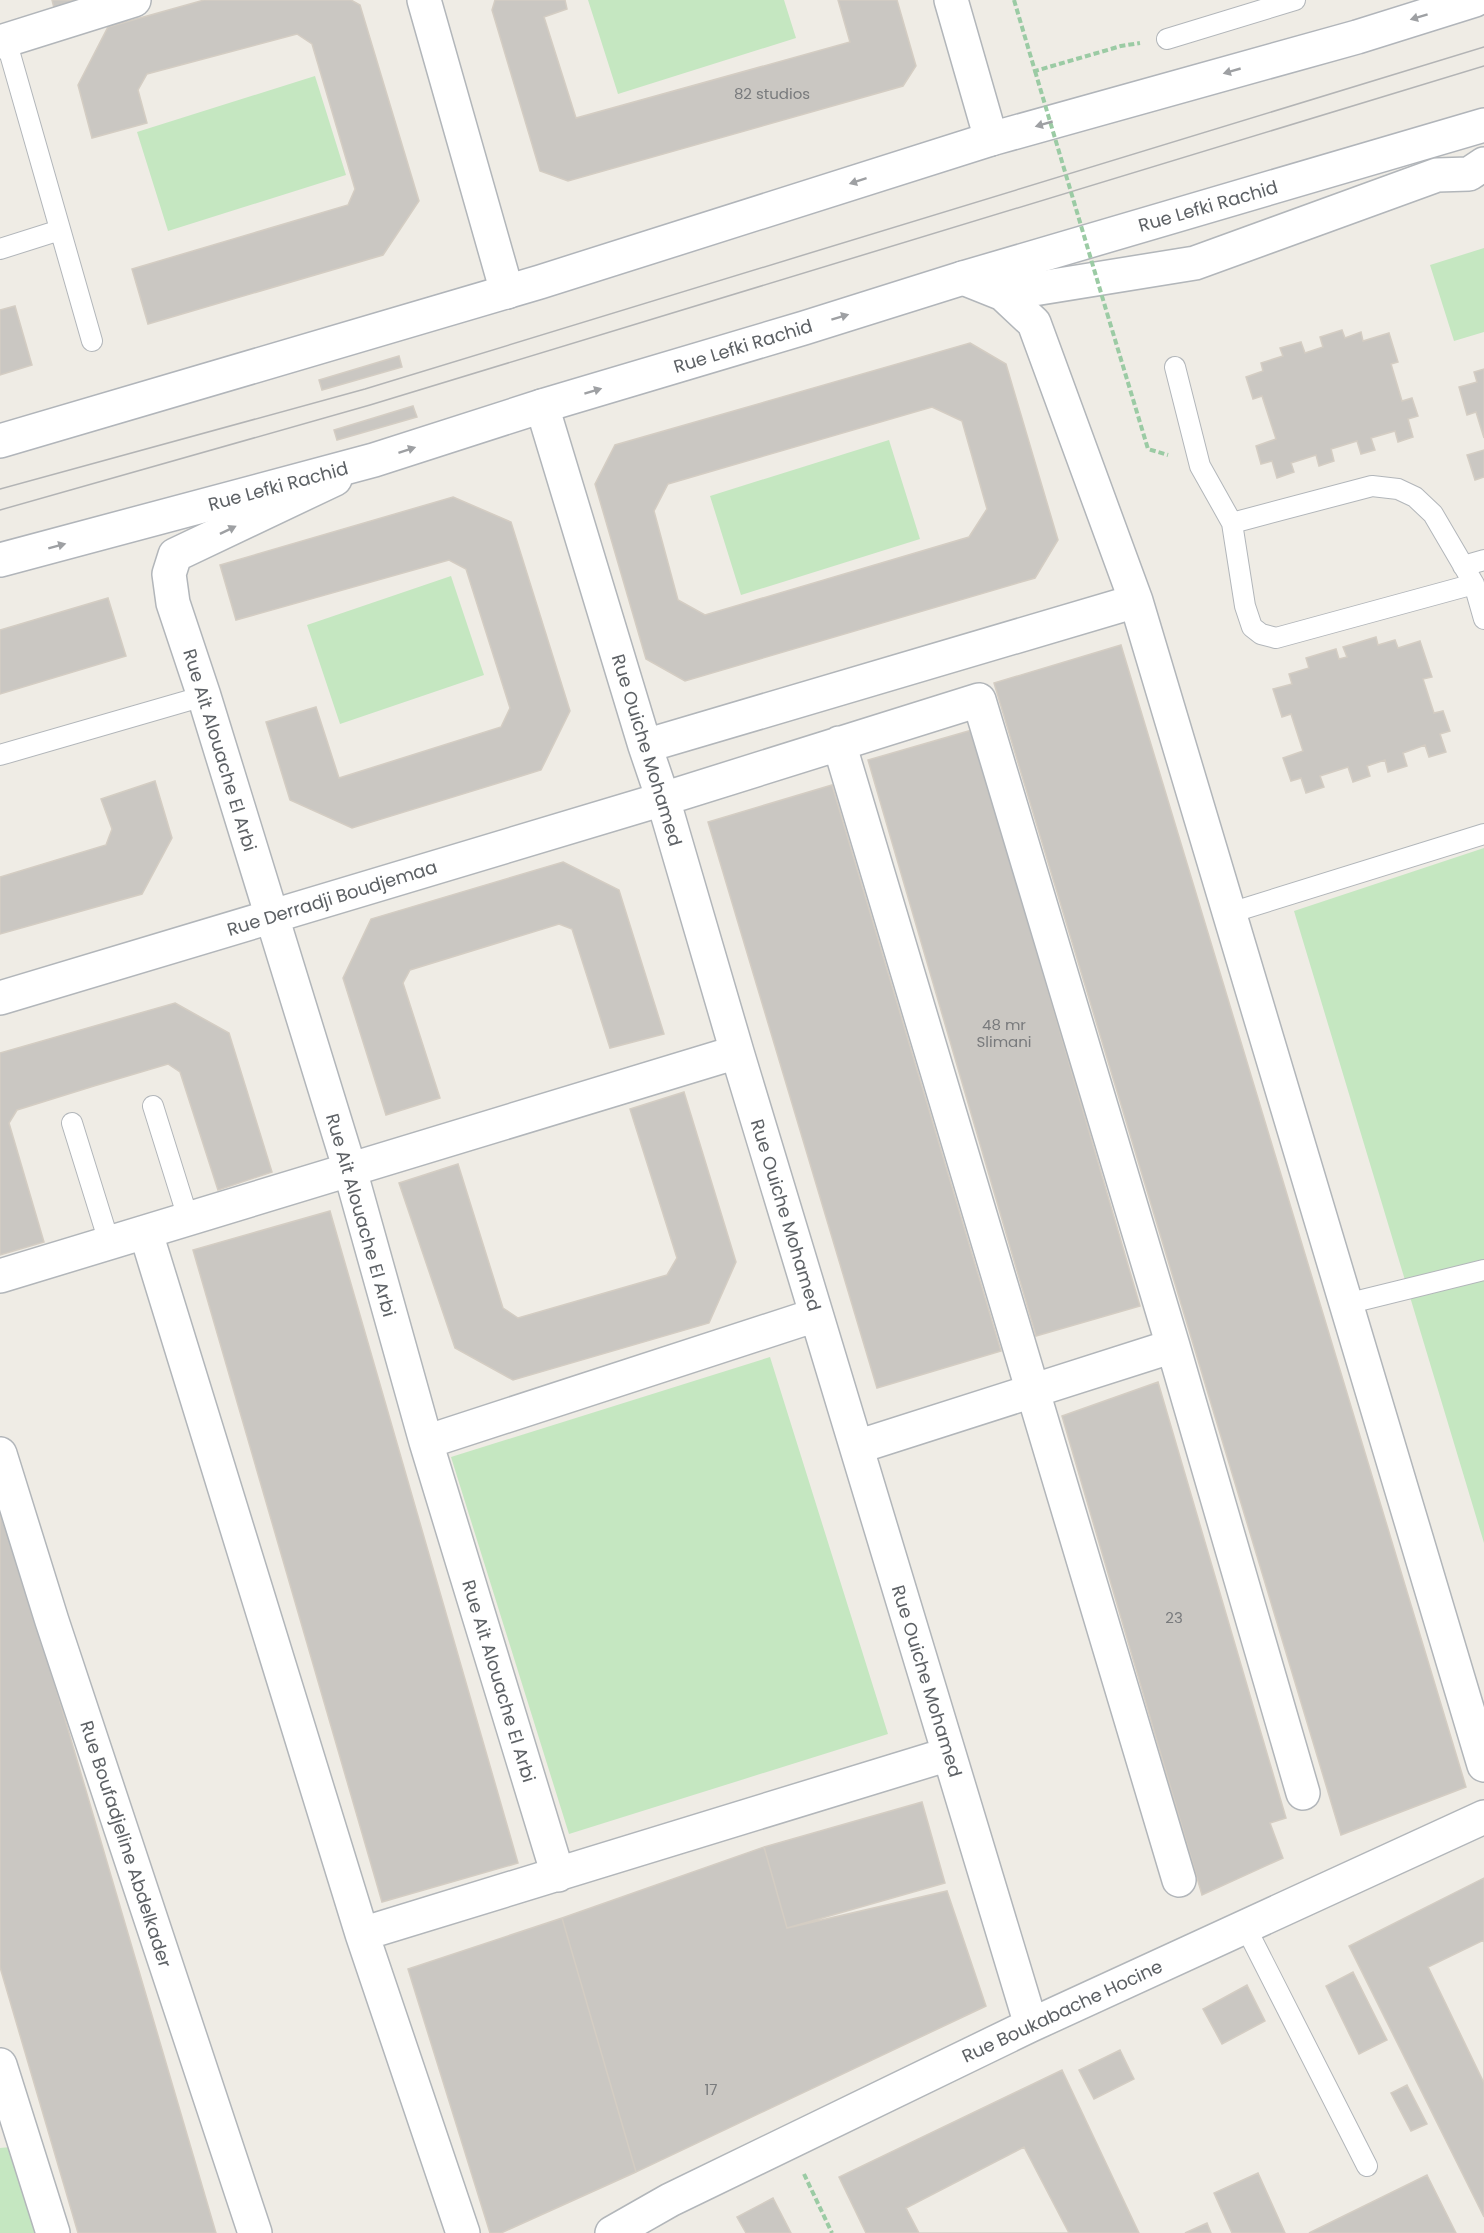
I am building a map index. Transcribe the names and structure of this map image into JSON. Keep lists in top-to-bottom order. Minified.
{"streets":{"street":["Rue Lefki Rachid","Rue Ait Alouache El Arbi","Rue Ouiche Mohamed","Rue Derradji Boudjemaa","Rue Boufadjeline Abdelkader","Rue Boukabache Hocine"]},"crossings":[["Rue Lefki Rachid","Rue Ait Alouache El Arbi"],["Rue Lefki Rachid","Rue Ouiche Mohamed"],["Rue Ait Alouache El Arbi","Rue Derradji Boudjemaa"],["Rue Ouiche Mohamed","Rue Derradji Boudjemaa"],["Rue Ouiche Mohamed","Rue Boukabache Hocine"]],"house_numbers":["82 studios","48 mr Slimani","23","17"]}
